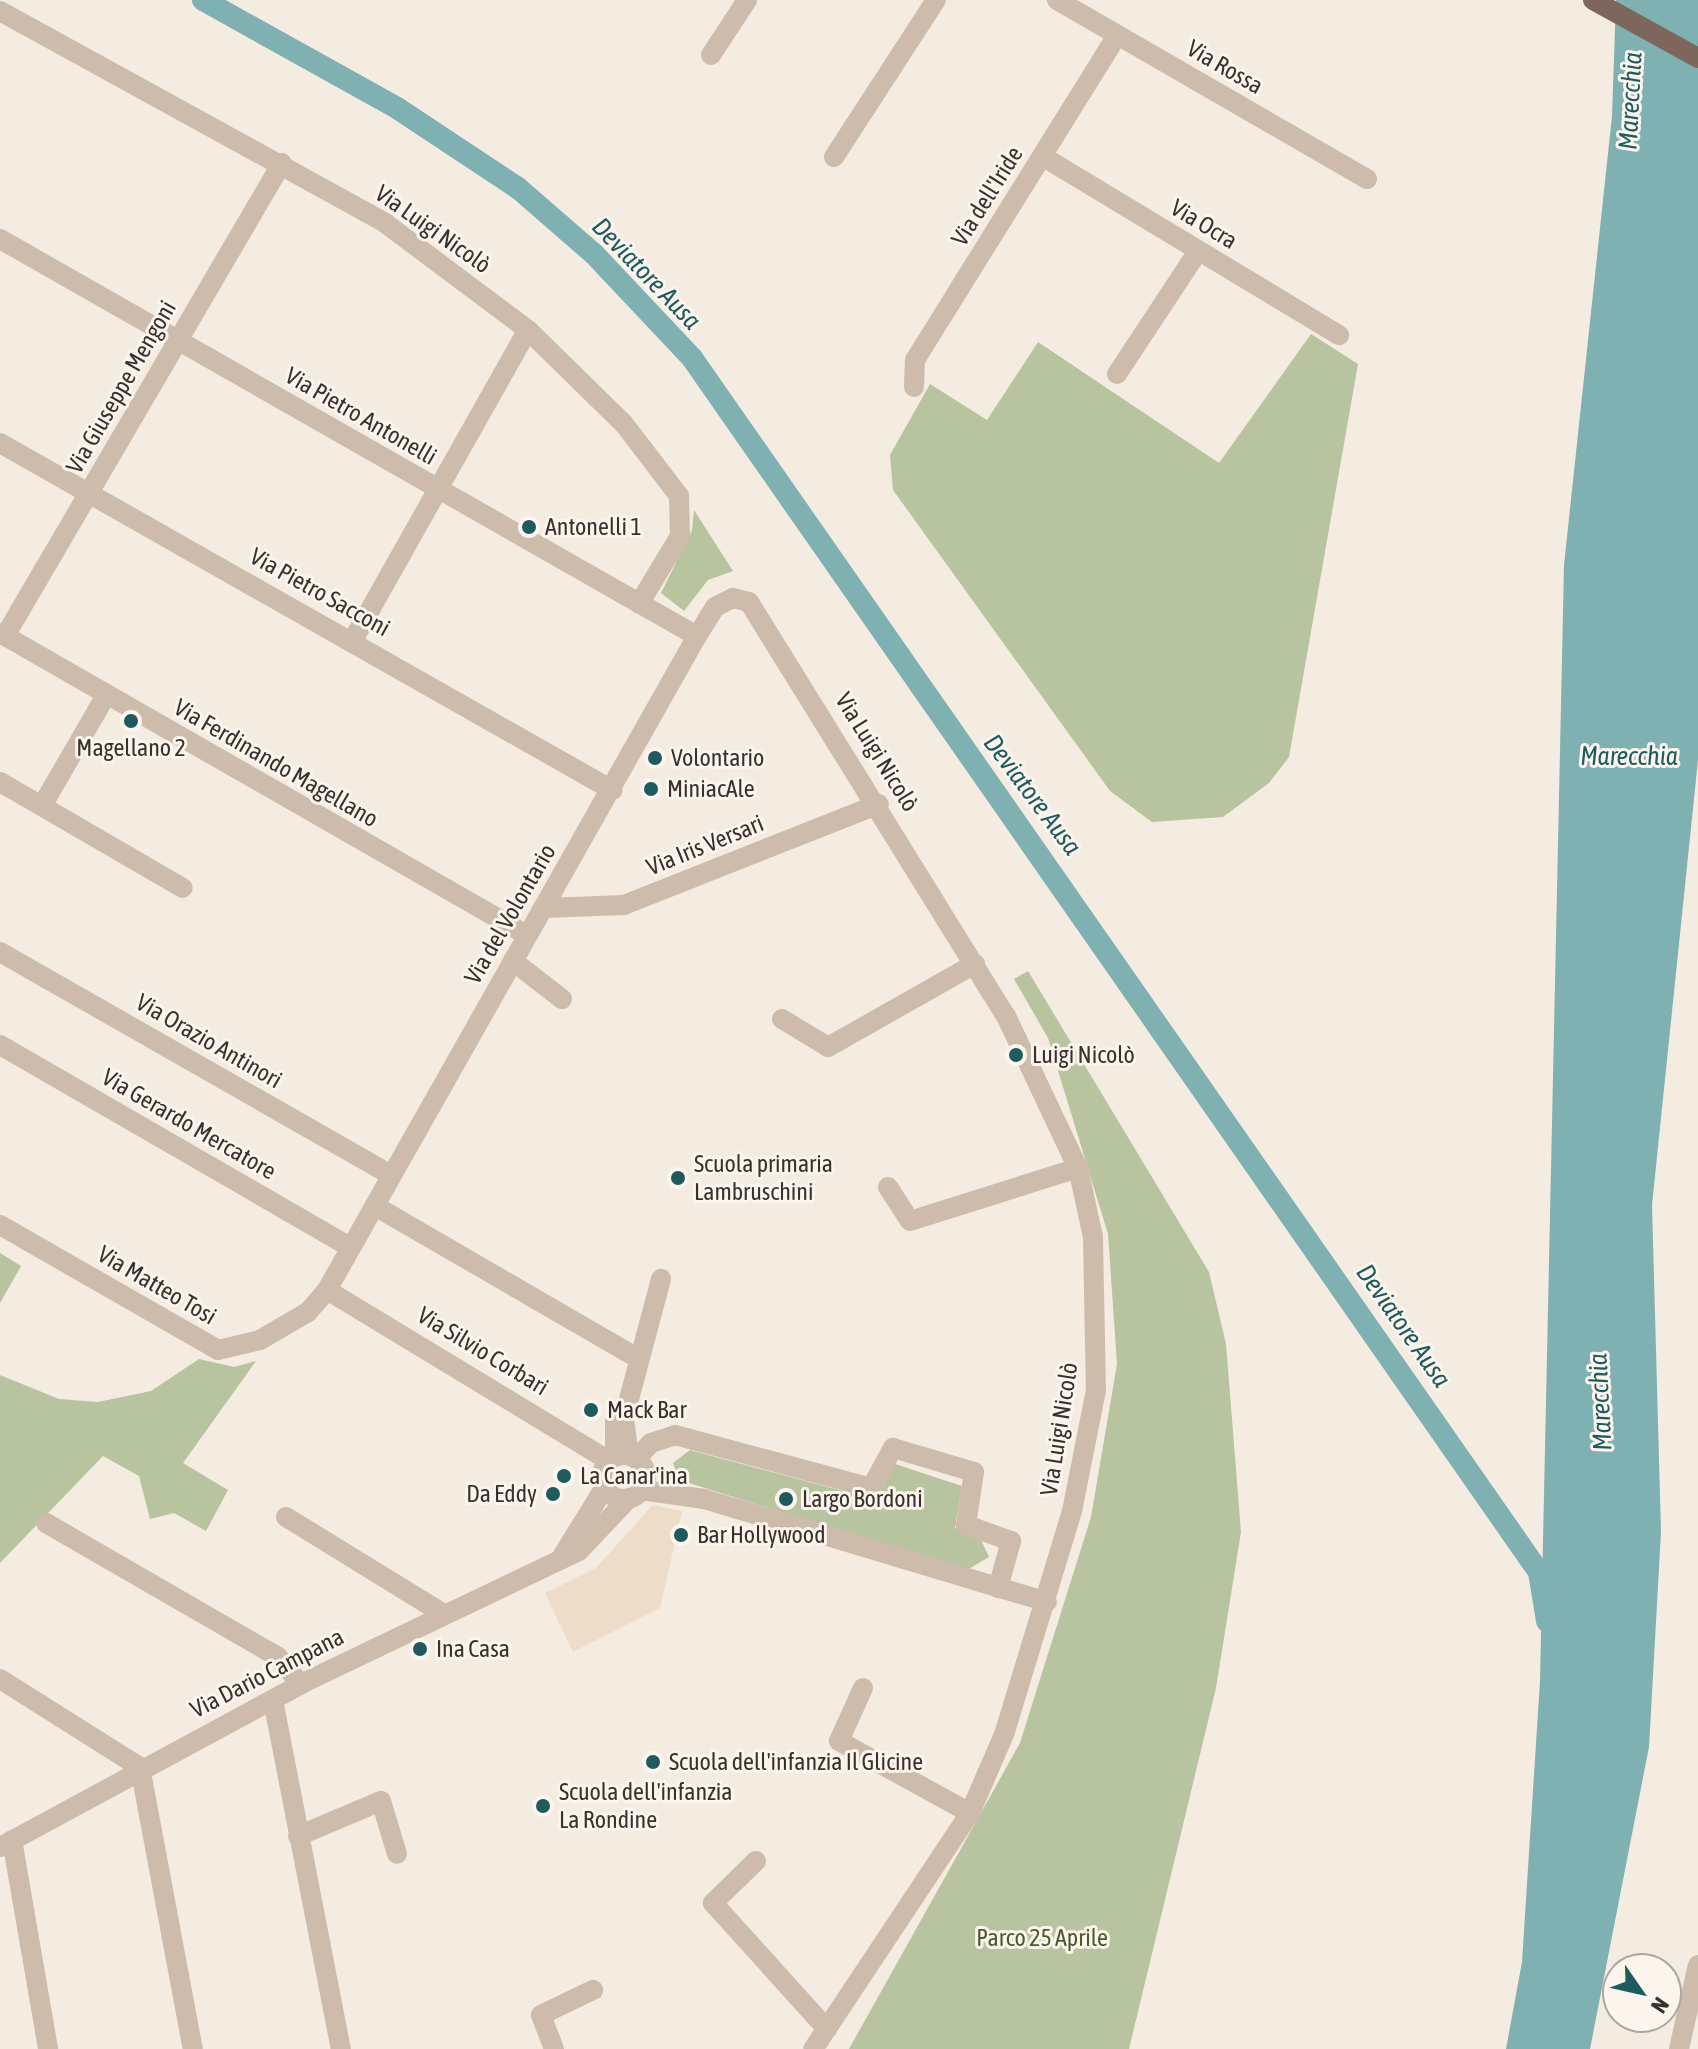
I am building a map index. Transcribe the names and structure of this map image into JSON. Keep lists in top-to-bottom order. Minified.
{"streets":{"street":["Via Rossa","Via dell'Iride","Via Ocra","Via Luigi Nicolò","Via Giuseppe Mengoni","Via Pietro Antonelli","Via Pietro Sacconi","Via Ferdinando Magellano","Via Iris Versari","Via del Volontario","Via Orazio Antinori","Via Gerardo Mercatore","Via Matteo Tosi","Via Silvio Corbari","Via Dario Campana"]},"crossings":[["Via Rossa","Via dell'Iride"],["Via dell'Iride","Via Ocra"],["Via Luigi Nicolò","Via Giuseppe Mengoni"],["Via Luigi Nicolò","Via Pietro Antonelli"],["Via Luigi Nicolò","Via Iris Versari"],["Via Luigi Nicolò","Via del Volontario"],["Via Luigi Nicolò","Via Silvio Corbari"],["Via Giuseppe Mengoni","Via Pietro Antonelli"],["Via Giuseppe Mengoni","Via Pietro Sacconi"],["Via Giuseppe Mengoni","Via Ferdinando Magellano"],["Via Pietro Antonelli","Via del Volontario"],["Via Pietro Sacconi","Via del Volontario"],["Via Ferdinando Magellano","Via del Volontario"],["Via Iris Versari","Via del Volontario"],["Via del Volontario","Via Orazio Antinori"],["Via del Volontario","Via Gerardo Mercatore"],["Via del Volontario","Via Matteo Tosi"],["Via Gerardo Mercatore","Via Matteo Tosi"],["Via Matteo Tosi","Via Silvio Corbari"],["Via Silvio Corbari","Via Dario Campana"]],"water":["Marecchia","Deviatore Ausa"],"parks":["Parco 25 Aprile"],"places":["Antonelli 1","Magellano 2","Volontario","MiniacAle","Luigi Nicolò","Scuola primaria Lambruschini","Mack Bar","La Canar'ina","Da Eddy","Largo Bordoni","Bar Hollywood","Ina Casa","Scuola dell'infanzia Il Glicine","Scuola dell'infanzia La Rondine"],"north":"bottom right"}
